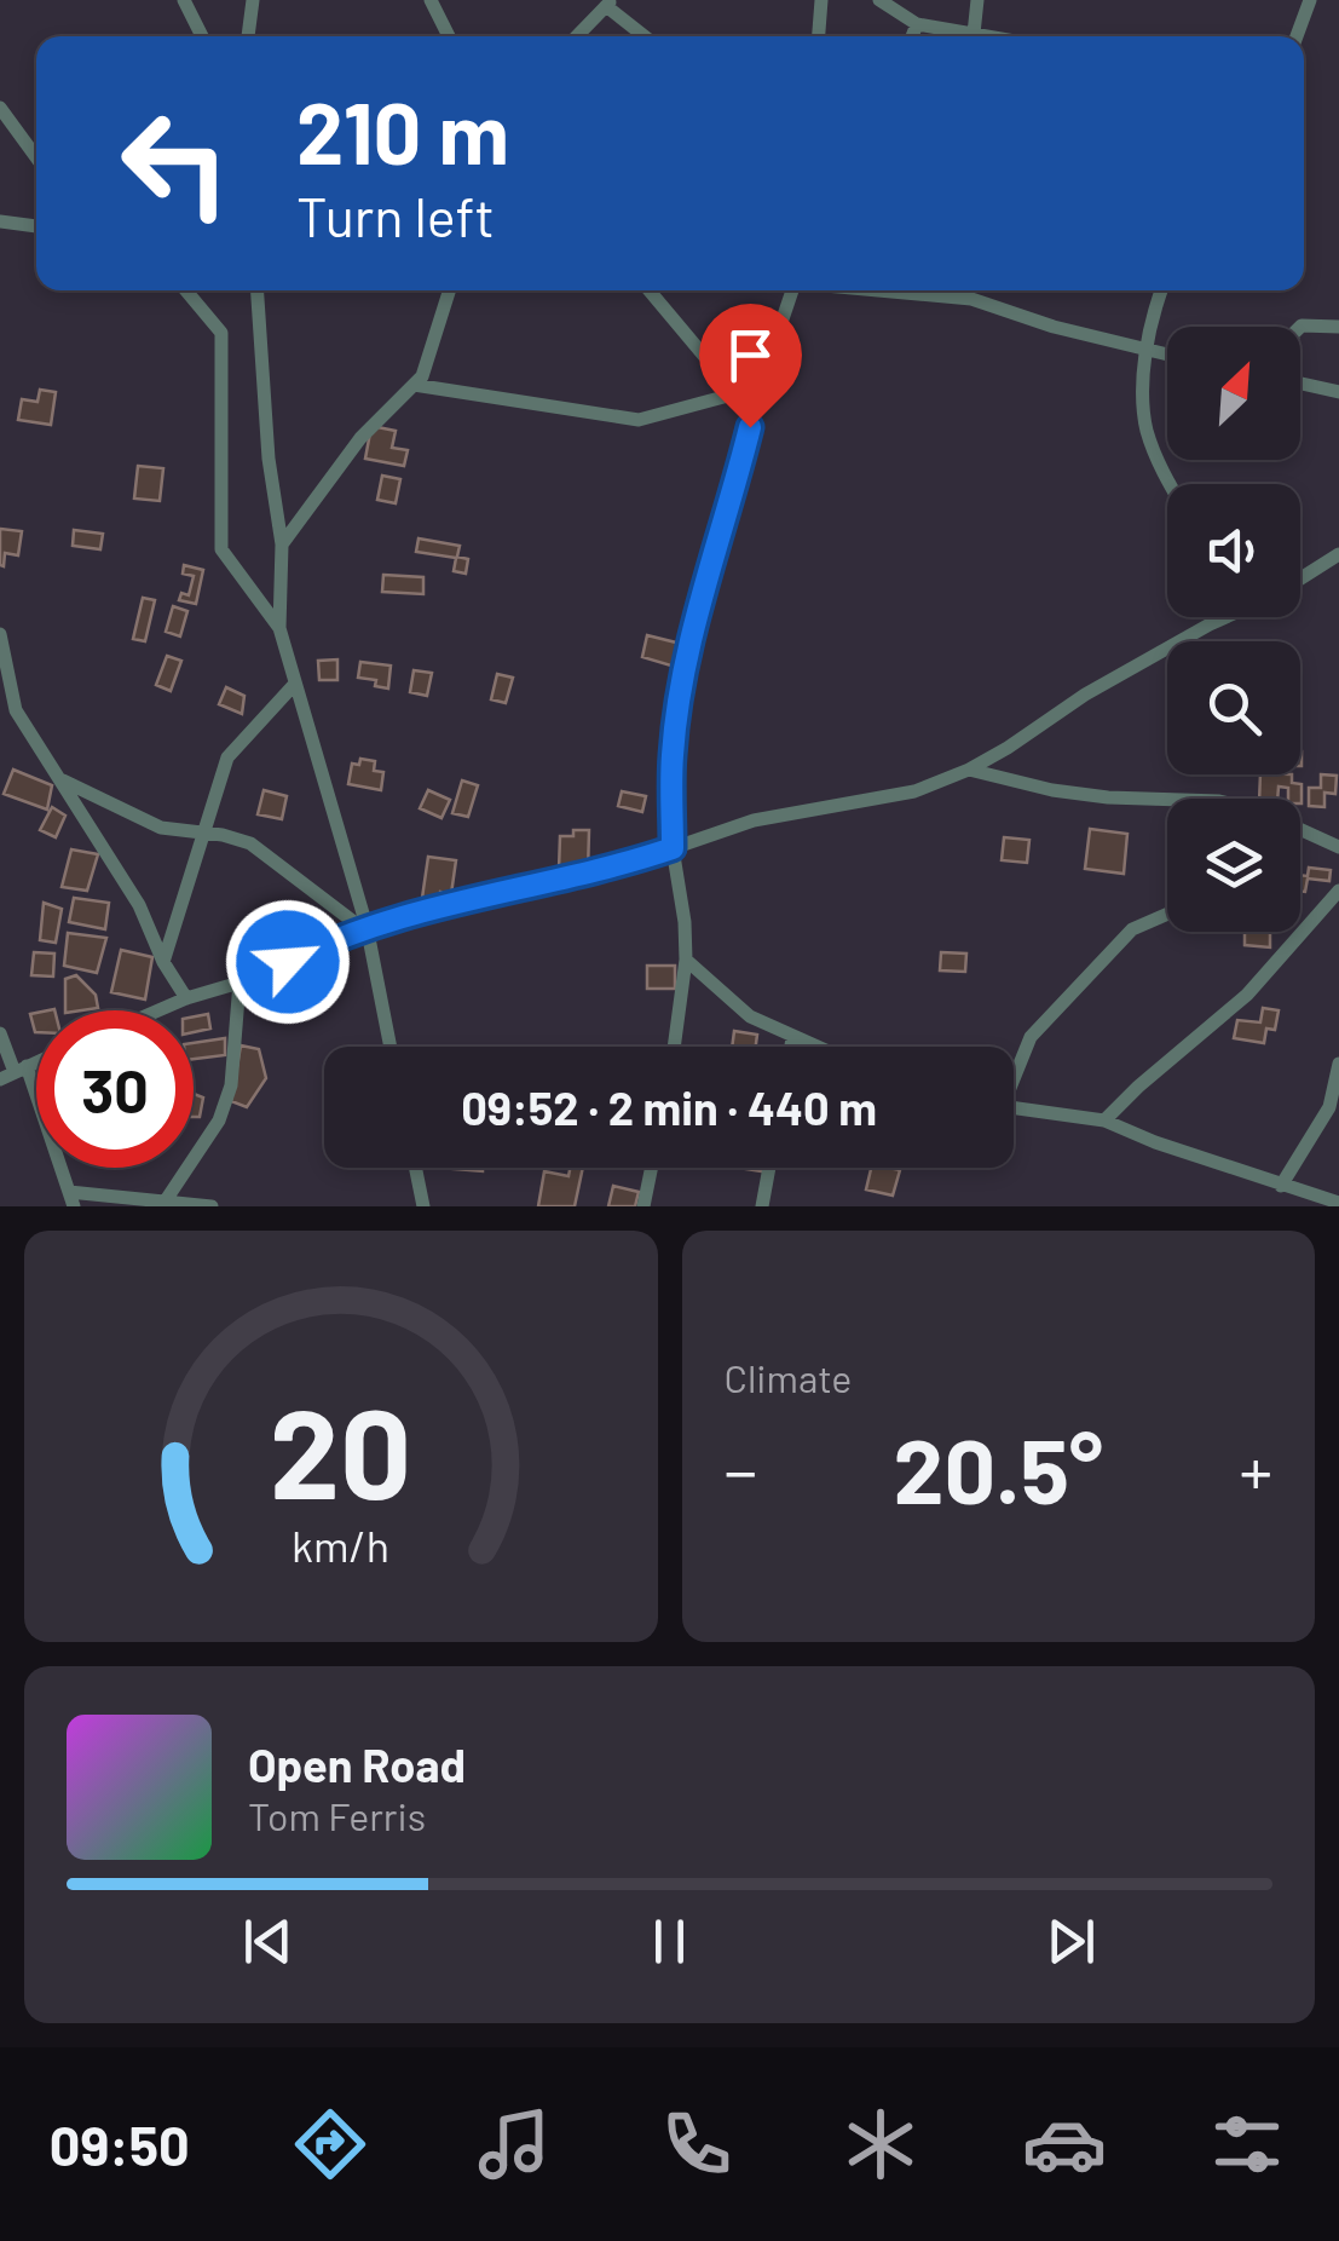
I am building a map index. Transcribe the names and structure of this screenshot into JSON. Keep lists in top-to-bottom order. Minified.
{"north":"top right","page":{"turn":["210 m","Turn left"],"limit":"30","trip":"09:52 · 2 min · 440 m","tile":"Climate","heat":["−","20.5°","+"],"song":["Open Road","Tom Ferris"],"tabs":"09:50","gauge":["20","km/h"]}}
